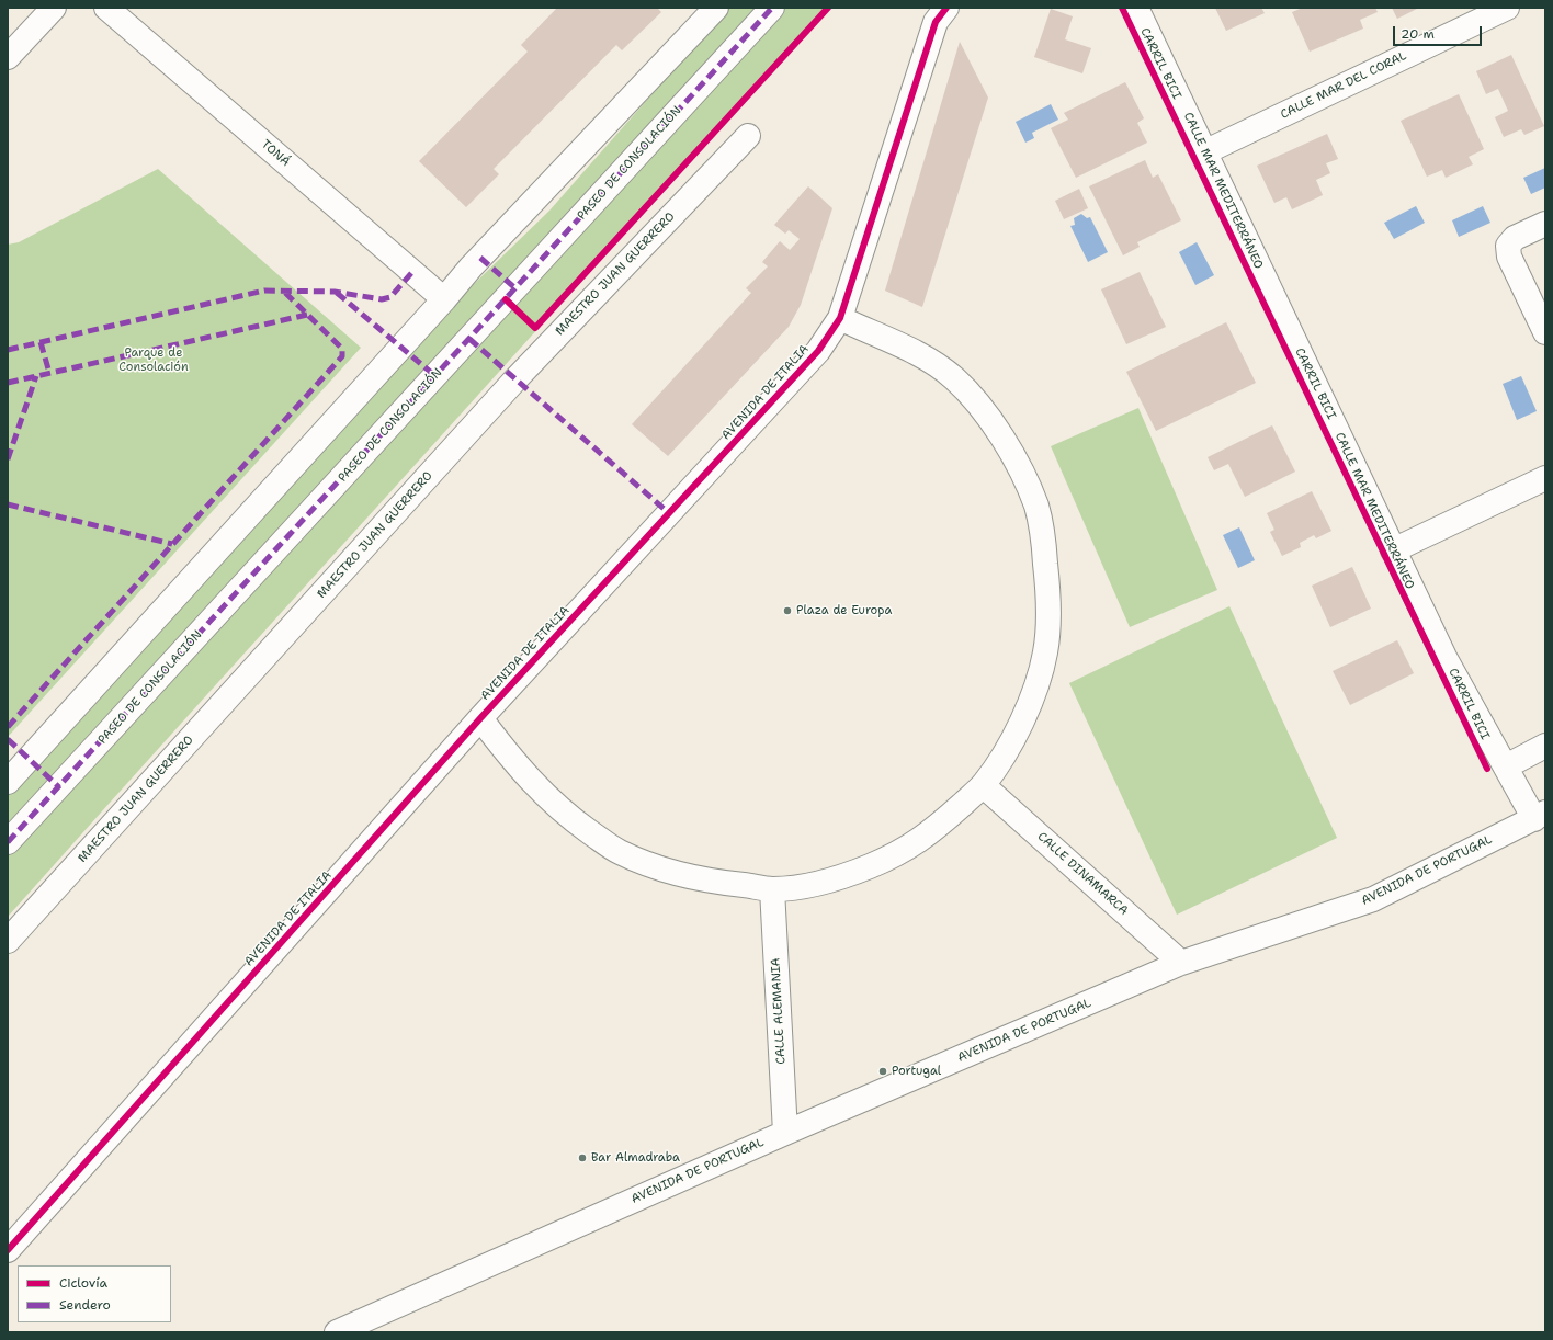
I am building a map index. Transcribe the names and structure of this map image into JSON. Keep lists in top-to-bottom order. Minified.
{"streets":{"street":["CALLE MAR DEL CORAL","TONÁ","PASEO DE CONSOLACIÓN","CALLE MAR MEDITERRÁNEO","MAESTRO JUAN GUERRERO","AVENIDA DE ITALIA","AVENIDA DE PORTUGAL","CALLE DINAMARCA","CALLE ALEMANIA"],"cycle path":["CARRIL BICI"]},"crossings":[["CALLE MAR DEL CORAL","CALLE MAR MEDITERRÁNEO"],["CALLE MAR MEDITERRÁNEO","AVENIDA DE PORTUGAL"],["AVENIDA DE PORTUGAL","CALLE DINAMARCA"],["AVENIDA DE PORTUGAL","CALLE ALEMANIA"]],"parks":["Parque de Consolación"],"places":["Plaza de Europa","Portugal","Bar Almadraba"],"legend":["Ciclovía","Sendero"],"scale_bar":"20 m"}
